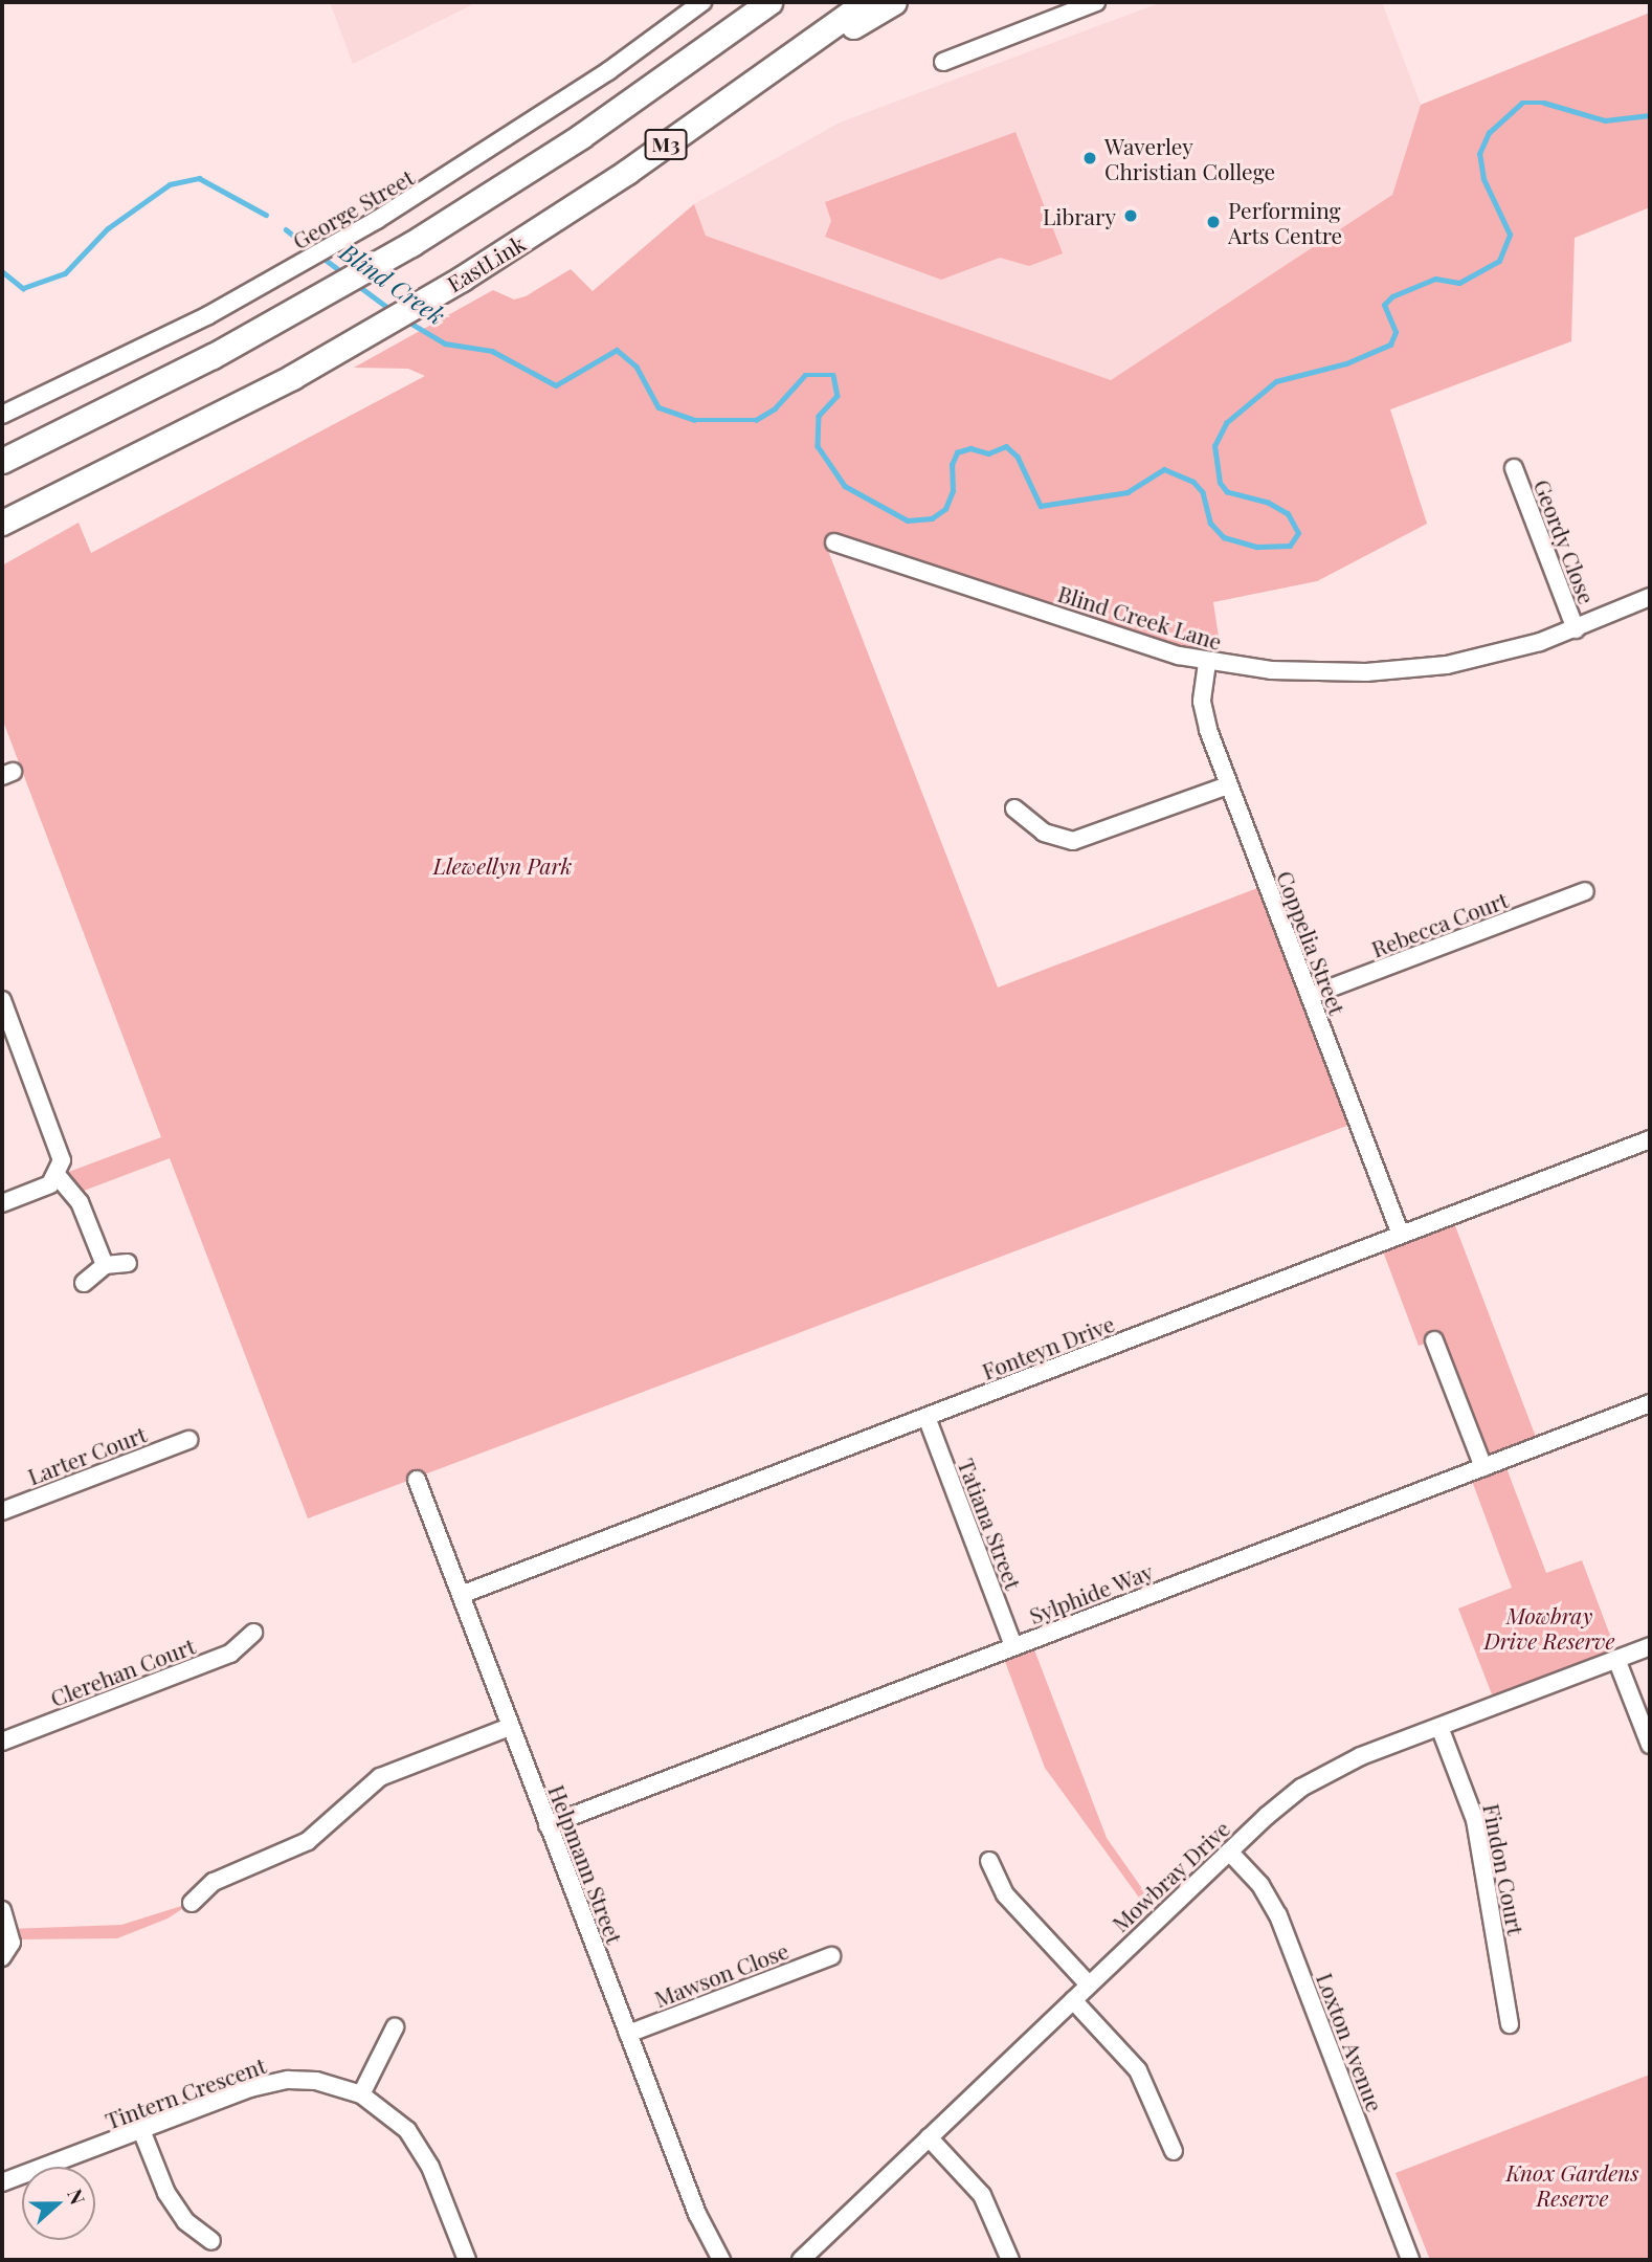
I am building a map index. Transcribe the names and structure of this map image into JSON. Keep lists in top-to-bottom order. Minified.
{"streets":{"highway":["M3","EastLink"],"street":["George Street","Geordy Close","Blind Creek Lane","Rebecca Court","Coppelia Street","Fonteyn Drive","Larter Court","Tatiana Street","Sylphide Way","Clerehan Court","Helpmann Street","Findon Court","Mowbray Drive","Mawson Close","Loxton Avenue","Tintern Crescent"]},"crossings":[["Geordy Close","Blind Creek Lane"],["Blind Creek Lane","Coppelia Street"],["Rebecca Court","Coppelia Street"],["Coppelia Street","Fonteyn Drive"],["Fonteyn Drive","Tatiana Street"],["Fonteyn Drive","Helpmann Street"],["Tatiana Street","Sylphide Way"],["Sylphide Way","Helpmann Street"],["Helpmann Street","Mawson Close"],["Findon Court","Mowbray Drive"],["Mowbray Drive","Loxton Avenue"]],"water":["Blind Creek"],"parks":["Llewellyn Park","Mowbray Drive Reserve","Knox Gardens Reserve"],"places":["Waverley Christian College","Library","Performing Arts Centre"],"north":"right"}
